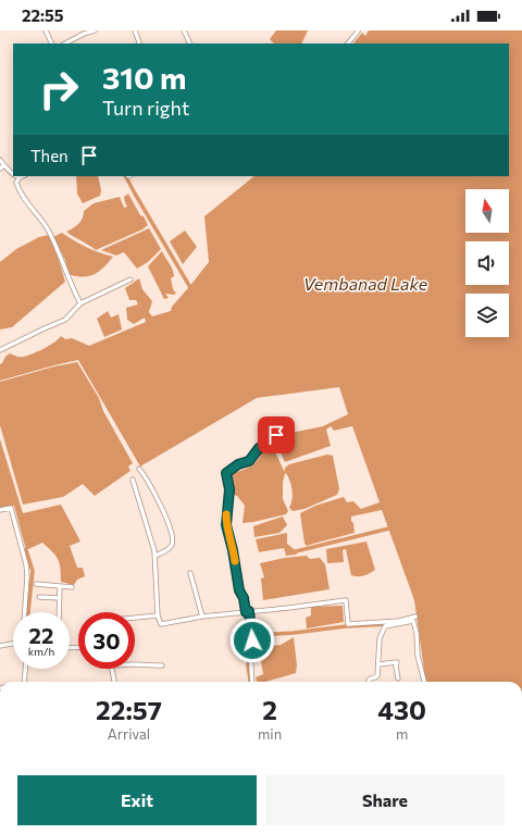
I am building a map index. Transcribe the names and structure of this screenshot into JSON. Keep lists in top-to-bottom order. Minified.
{"water":["Vembanad Lake"],"north":"top","page":{"status":"22:55","turn":["310 m","Turn right"],"then":"Then","speed":"22 km/h","limit":"30","eta":["22:57","Arrival","2","min","430","m"],"buttons":["Exit","Share"]}}
